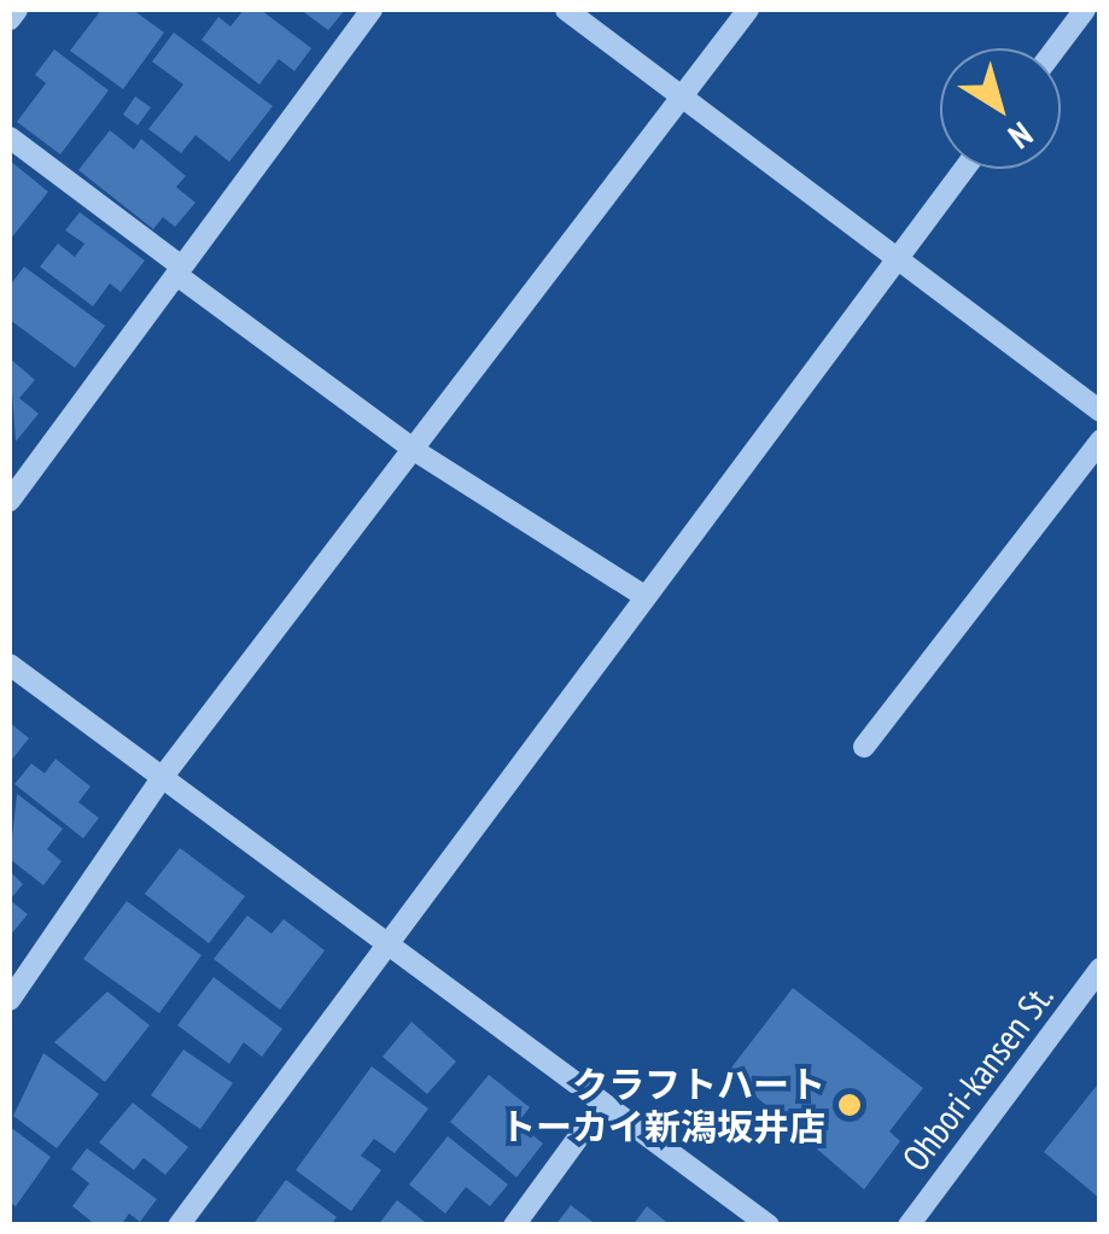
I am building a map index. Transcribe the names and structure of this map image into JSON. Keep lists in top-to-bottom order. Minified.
{"streets":{"street":["Ohbori-kansen St."]},"places":["クラフトハート トーカイ新潟坂井店"],"north":"bottom right"}
